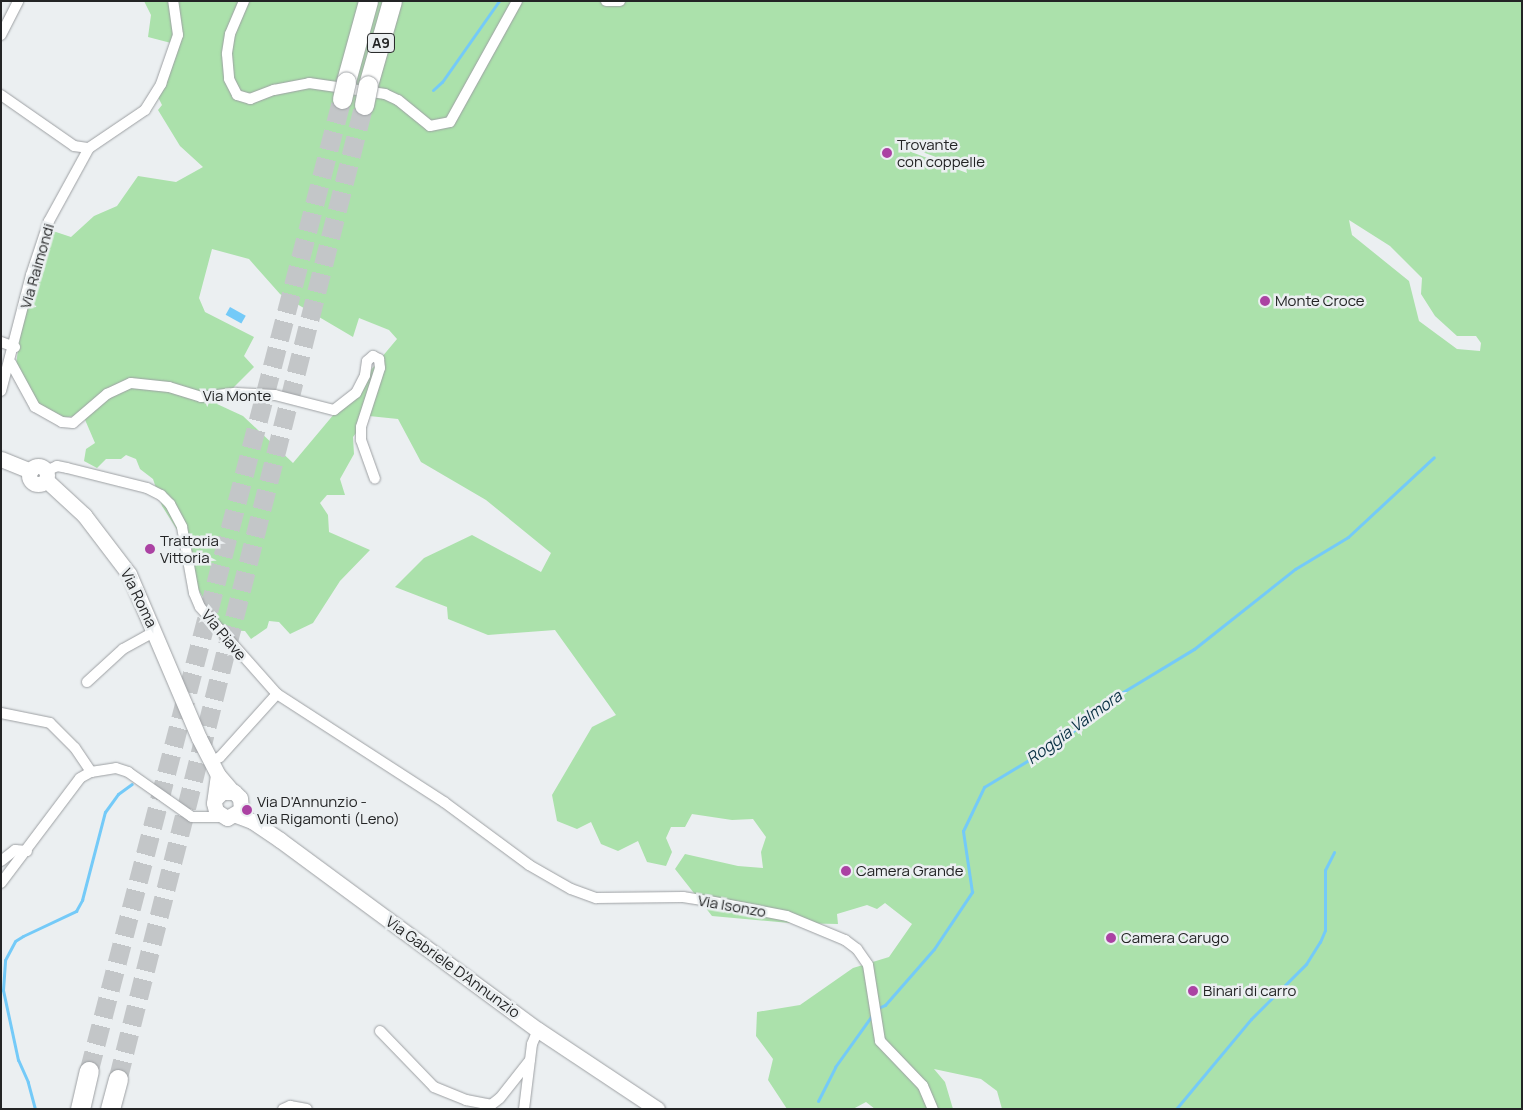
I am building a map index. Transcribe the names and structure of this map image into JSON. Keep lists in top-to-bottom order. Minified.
{"streets":{"highway":["A9"],"main road":["Via Roma","Via Gabriele D'Annunzio"],"street":["Via Raimondi","Via Monte","Via Piave","Via Isonzo"]},"crossings":[["Via Raimondi","Via Monte"],["Via Roma","Via Piave"],["Via Piave","Via Isonzo"]],"water":["Roggia Valmora"],"places":["Trovante con coppelle","Monte Croce","Trattoria Vittoria","Via D'Annunzio - Via Rigamonti (Leno)","Camera Grande","Camera Carugo","Binari di carro"]}
